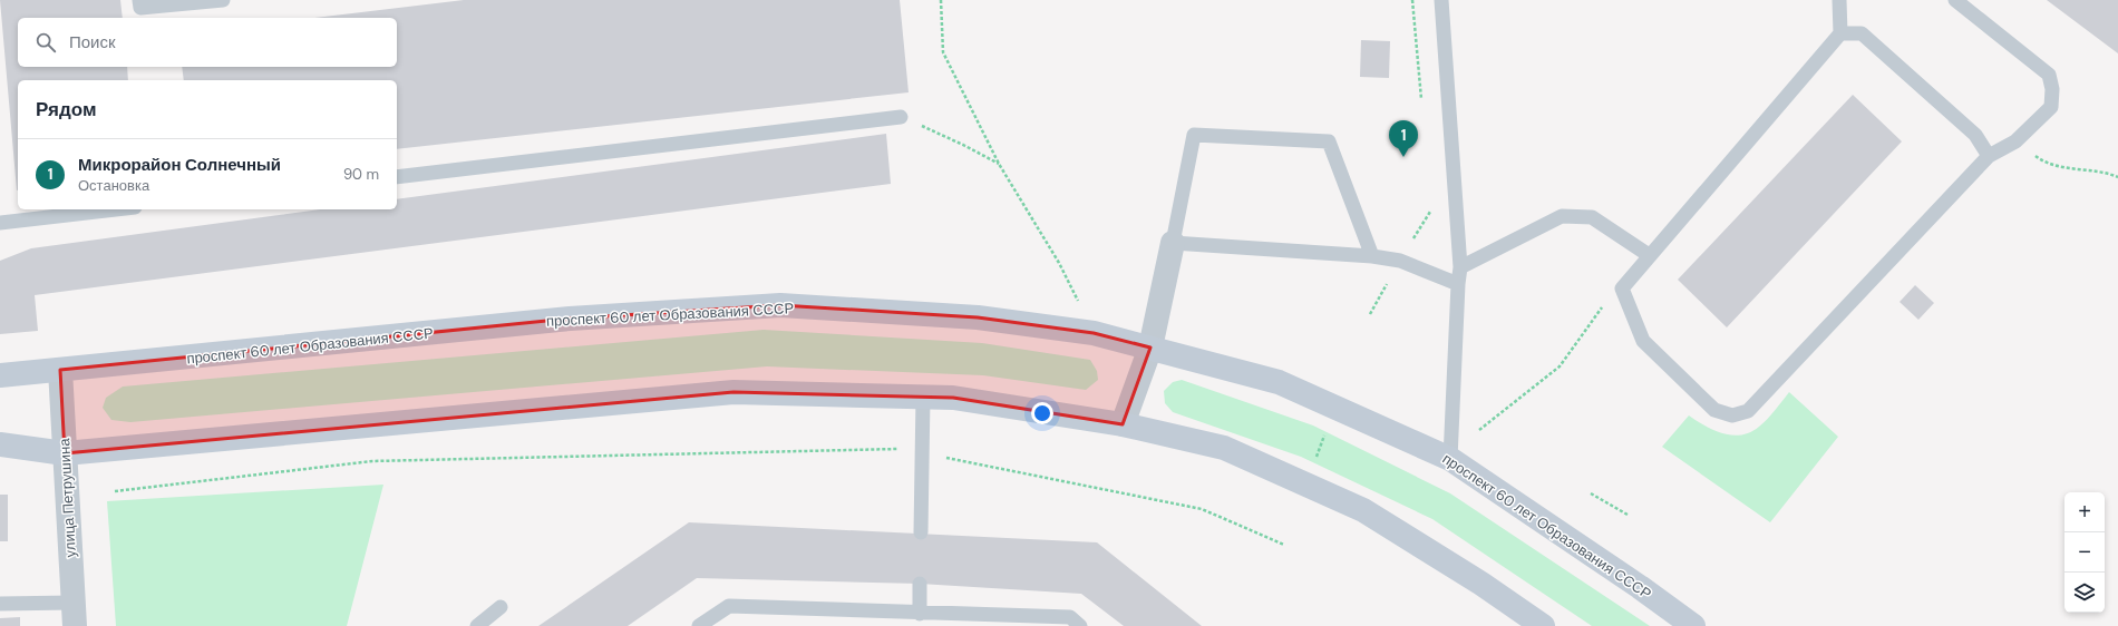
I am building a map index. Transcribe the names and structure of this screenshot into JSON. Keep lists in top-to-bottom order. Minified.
{"streets":{"main road":["проспект 60 лет Образования СССР"],"street":["улица Петрушина"]},"crossings":[["проспект 60 лет Образования СССР","улица Петрушина"]],"page":{"search":"Поиск","heading":"Рядом","pins":"1","list":[{"mark":"1","name":"Микрорайон Солнечный","note":"Остановка","value":"90 m"}],"map_buttons":["+","−"]}}
